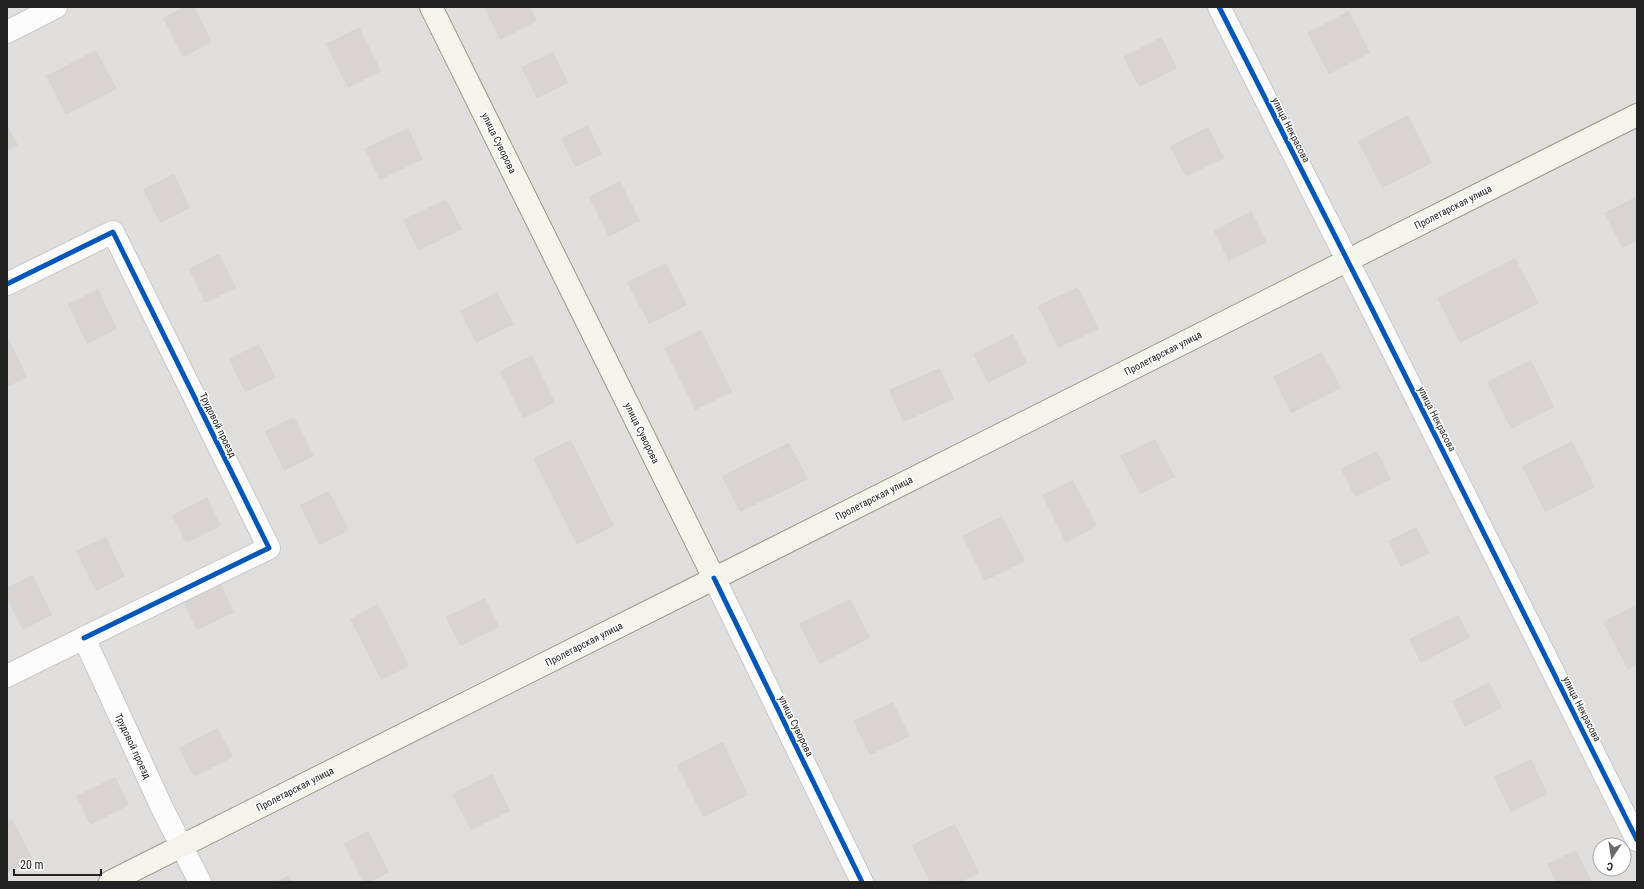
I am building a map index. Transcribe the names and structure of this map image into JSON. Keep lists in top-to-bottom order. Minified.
{"streets":{"main road":["улица Суворова","Пролетарская улица"],"street":["улица Некрасова","Трудовой проезд"]},"crossings":[["улица Некрасова","Пролетарская улица"],["улица Суворова","Пролетарская улица"],["Пролетарская улица","Трудовой проезд"]],"scale_bar":"20 m","north":"bottom"}
